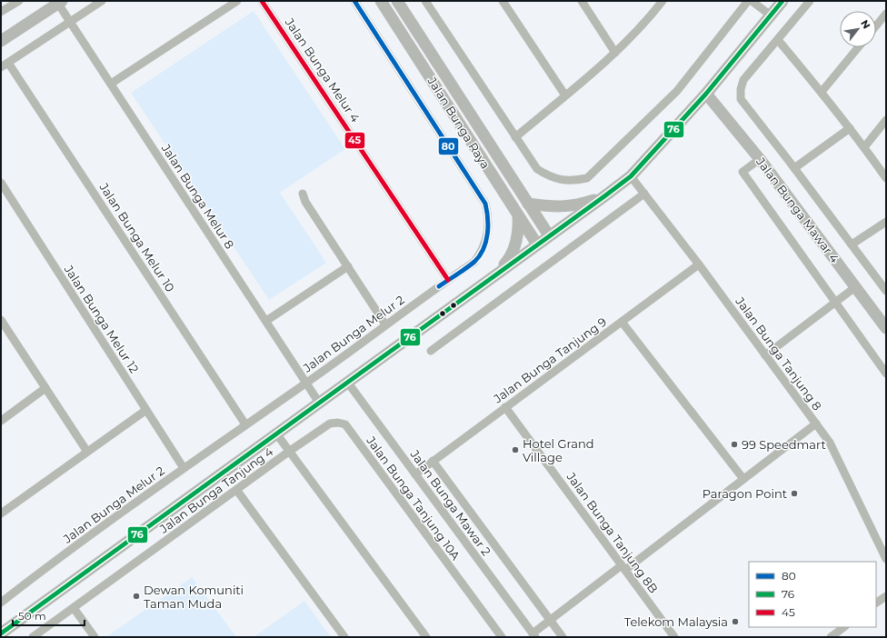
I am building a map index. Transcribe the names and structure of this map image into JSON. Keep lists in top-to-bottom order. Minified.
{"streets":{"street":["Jalan Bunga Melur 4","Jalan Bunga Raya","Jalan Bunga Melur 8","Jalan Bunga Mawar 4","Jalan Bunga Melur 10","Jalan Bunga Melur 12","Jalan Bunga Melur 2","Jalan Bunga Tanjung 8","Jalan Bunga Tanjung 9","Jalan Bunga Tanjung 4","Jalan Bunga Tanjung 10A","Jalan Bunga Mawar 2","Jalan Bunga Tanjung 8B"]},"crossings":[["Jalan Bunga Melur 4","Jalan Bunga Melur 2"],["Jalan Bunga Melur 8","Jalan Bunga Melur 2"],["Jalan Bunga Melur 10","Jalan Bunga Melur 2"],["Jalan Bunga Melur 12","Jalan Bunga Melur 2"],["Jalan Bunga Tanjung 8","Jalan Bunga Tanjung 9"],["Jalan Bunga Tanjung 9","Jalan Bunga Mawar 2"],["Jalan Bunga Tanjung 9","Jalan Bunga Tanjung 8B"],["Jalan Bunga Tanjung 4","Jalan Bunga Tanjung 10A"]],"places":["99 Speedmart","Hotel Grand Village","Paragon Point","Dewan Komuniti Taman Muda","Telekom Malaysia"],"lines":["transit line 80","transit line 76","transit line 45"],"legend":["80","76","45"],"scale_bar":"50 m","north":"top right"}
